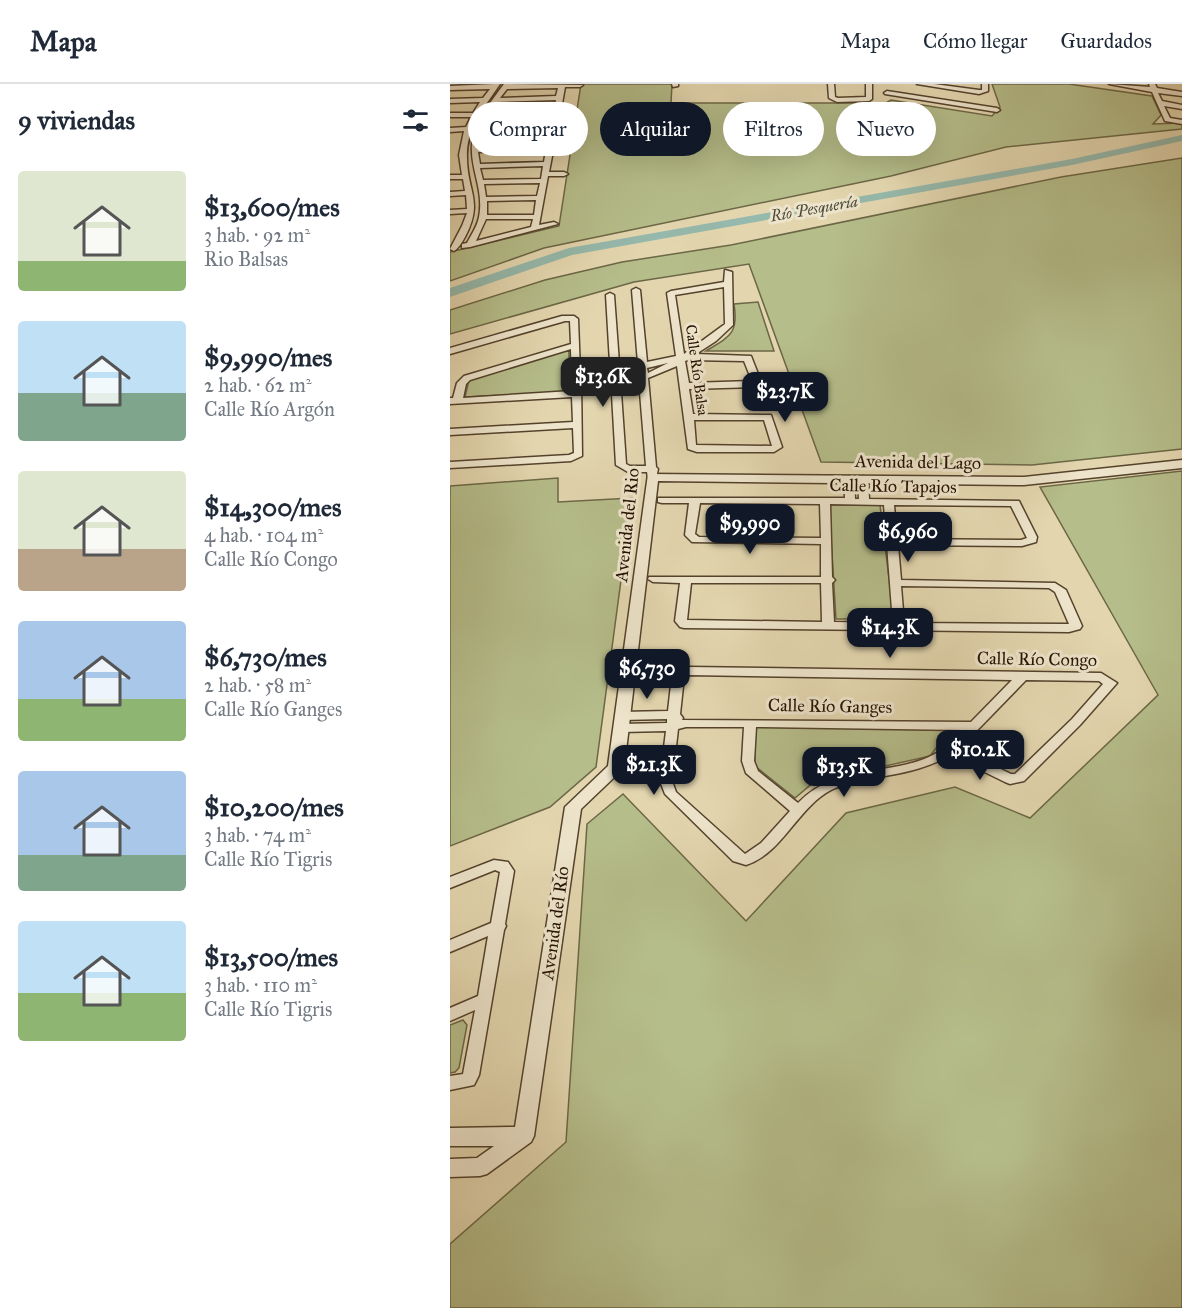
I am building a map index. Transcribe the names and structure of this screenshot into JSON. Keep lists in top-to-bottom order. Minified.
{"streets":{"street":["Calle Río Balsa","Avenida del Lago","Calle Río Tapajos","Avenida del Rio","Calle Río Congo","Calle Río Ganges","Avenida del Río"]},"crossings":[["Avenida del Lago","Avenida del Rio"],["Avenida del Rio","Calle Río Ganges"],["Avenida del Rio","Avenida del Río"],["Calle Río Congo","Calle Río Ganges"],["Calle Río Ganges","Avenida del Río"]],"water":["Río Pesquería"],"page":{"header":"Mapa","nav":["Mapa","Cómo llegar","Guardados"],"heading":"9 viviendas","chip":["Comprar","Alquilar","Filtros","Nuevo"],"list":[{"name":"$13,600/mes","note":"3 hab. · 92 m² · Rio Balsas"},{"name":"$9,990/mes","note":"2 hab. · 62 m² · Calle Río Argón"},{"name":"$14,300/mes","note":"4 hab. · 104 m² · Calle Río Congo"},{"name":"$6,730/mes","note":"2 hab. · 58 m² · Calle Río Ganges"},{"name":"$10,200/mes","note":"3 hab. · 74 m² · Calle Río Tigris"},{"name":"$13,500/mes","note":"3 hab. · 110 m² · Calle Río Tigris"}],"price":["$13.6K","$23.7K","$9,990","$6,960","$14.3K","$6,730","$10.2K","$21.3K","$13.5K"]}}
